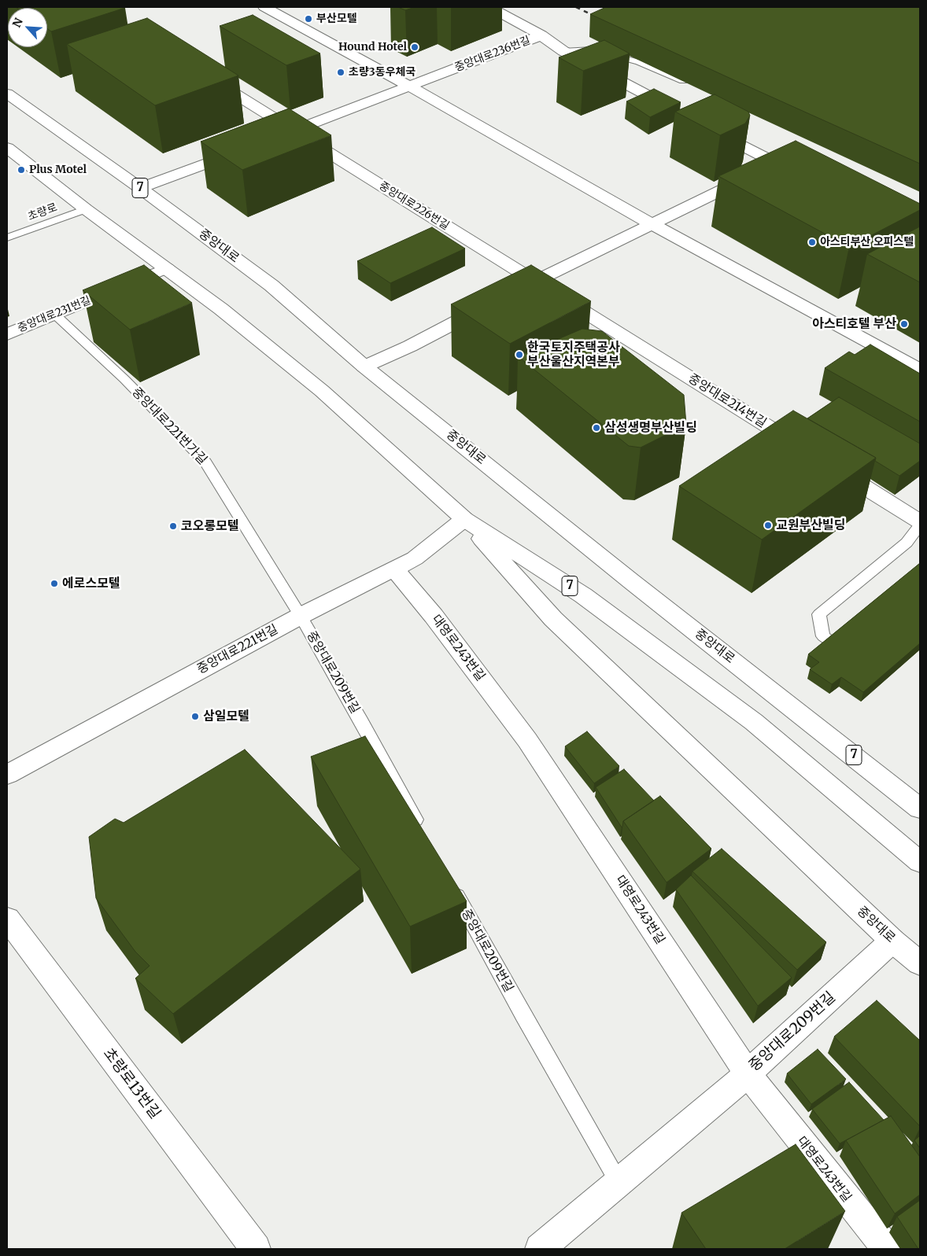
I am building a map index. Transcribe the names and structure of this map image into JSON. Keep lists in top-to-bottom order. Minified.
{"streets":{"street":["중앙대로236번길","7","중앙대로226번길","중앙대로","중앙대로231번길","중앙대로214번길","대영로243번길","중앙대로221번길","중앙대로209번길","초량로13번길"],"lane":["초량로","중앙대로221번가길"]},"crossings":[["중앙대로236번길","중앙대로226번길"],["중앙대로226번길","중앙대로214번길"],["초량로","중앙대로"],["중앙대로","중앙대로231번길"],["중앙대로","중앙대로221번길"],["중앙대로","중앙대로209번길"],["중앙대로231번길","중앙대로221번가길"],["중앙대로221번가길","중앙대로221번길"],["중앙대로221번가길","중앙대로209번길"],["대영로243번길","중앙대로221번길"],["대영로243번길","중앙대로209번길"],["중앙대로221번길","중앙대로209번길"]],"places":["부산모텔","Hound Hotel","초량3동우체국","Plus Motel","아스티부산 오피스텔","아스티호텔 부산","한국토지주택공사 부산울산지역본부","삼성생명부산빌딩","교원부산빌딩","코오롱모텔","에로스모텔","삼일모텔"],"north":"top left"}
